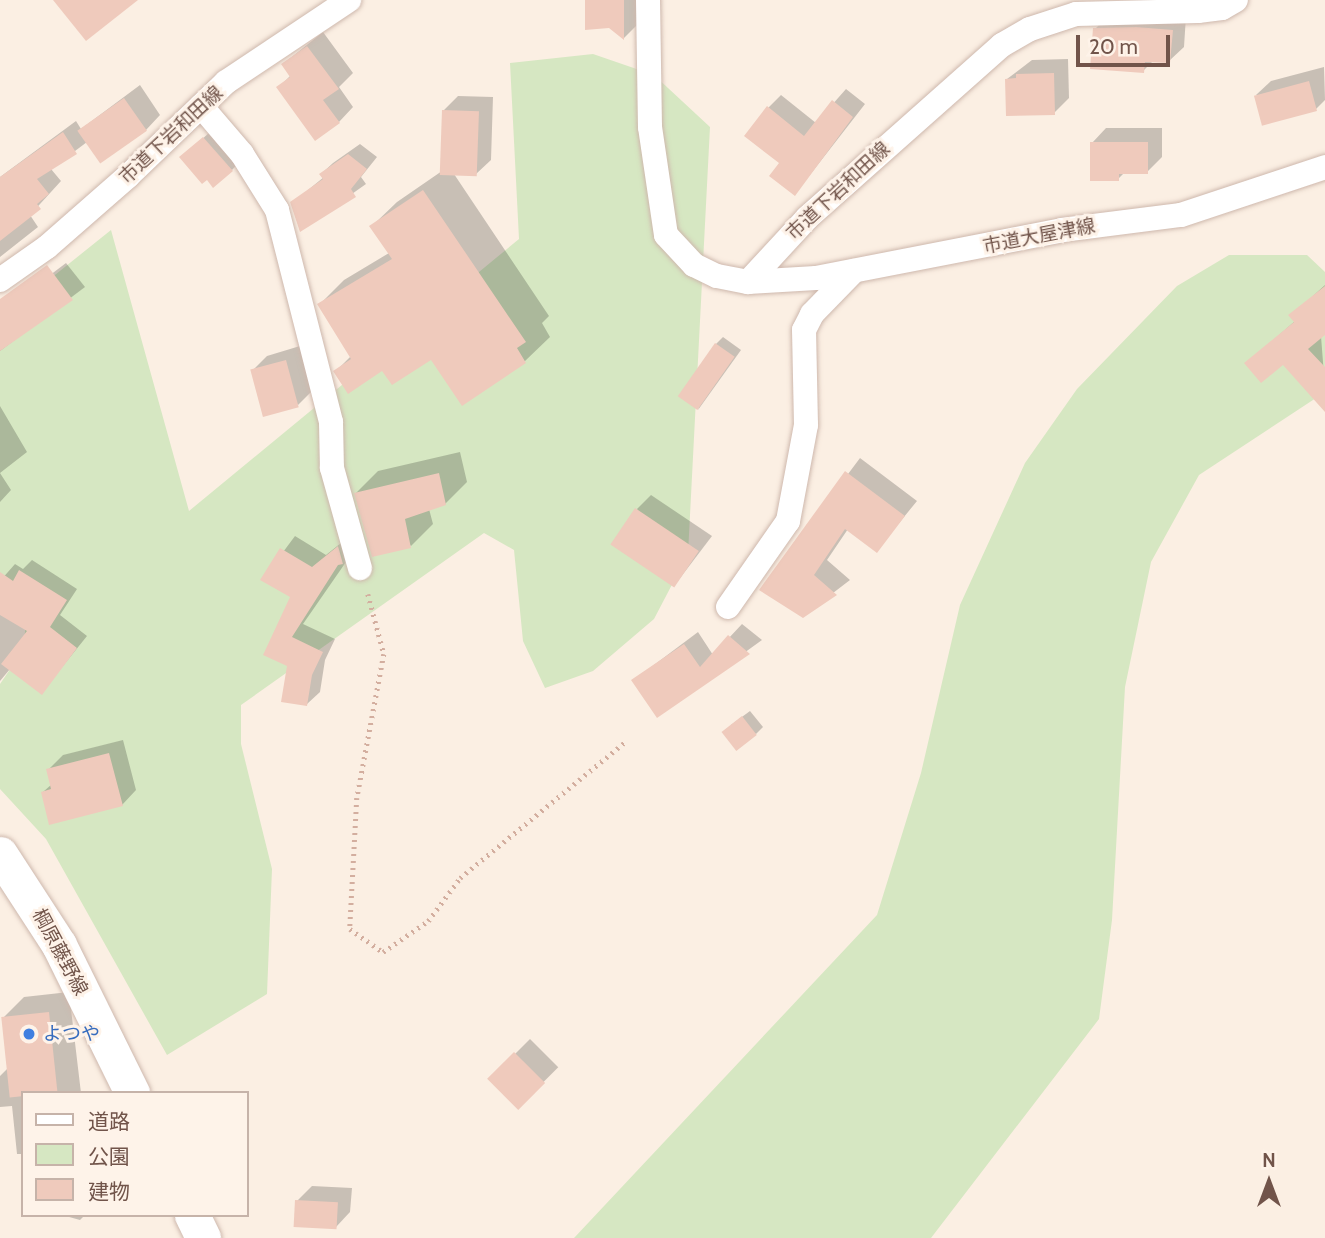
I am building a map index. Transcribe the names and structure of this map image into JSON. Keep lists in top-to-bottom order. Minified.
{"streets":{"main road":["棡原藤野線"],"street":["市道下岩和田線","市道大屋津線"]},"crossings":[["市道下岩和田線","市道大屋津線"]],"places":["よつや"],"legend":["道路","公園","建物"],"scale_bar":"20 m","north":"top"}
